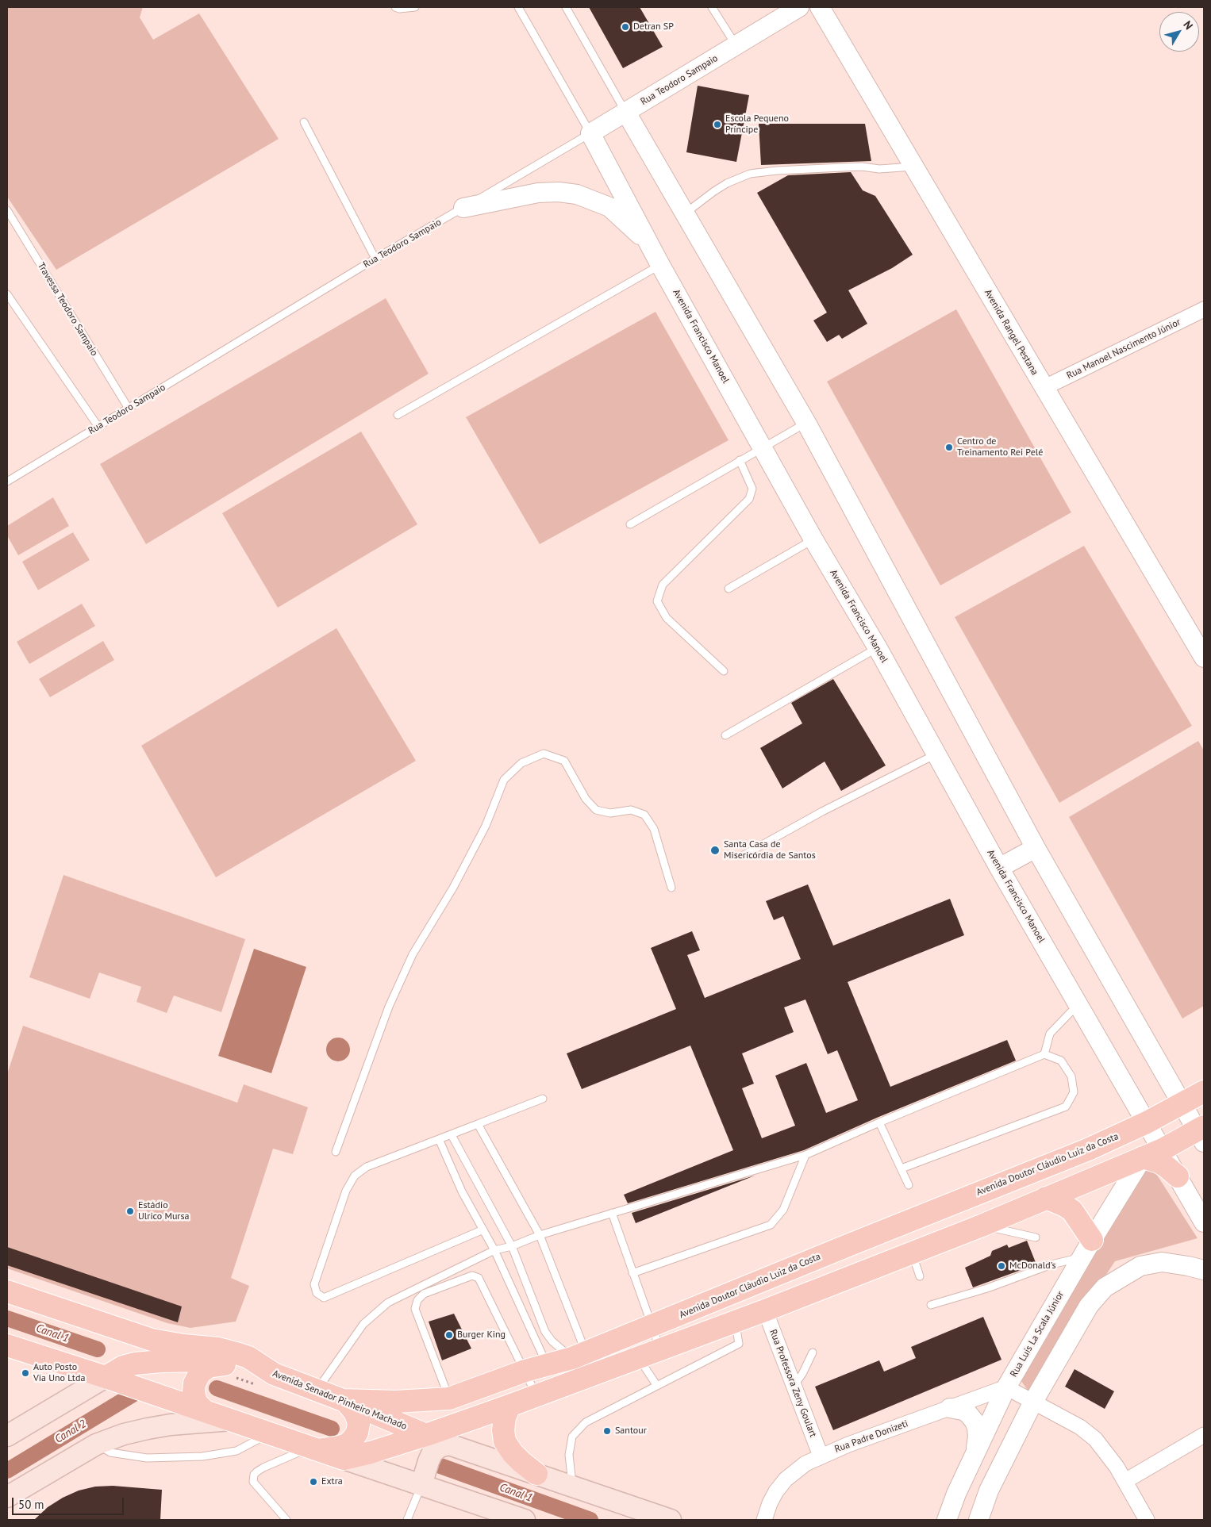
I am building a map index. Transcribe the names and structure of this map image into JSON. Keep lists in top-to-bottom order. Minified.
{"streets":{"main road":["Avenida Doutor Cláudio Luiz da Costa","Avenida Senador Pinheiro Machado"],"street":["Rua Teodoro Sampaio","Avenida Rangel Pestana","Avenida Francisco Manoel","Rua Manoel Nascimento Júnior","Rua Luís La Scala Júnior","Rua Professora Zeny Goulart","Rua Padre Donizeti"],"lane":["Travessa Teodoro Sampaio"]},"crossings":[["Rua Teodoro Sampaio","Travessa Teodoro Sampaio"],["Rua Teodoro Sampaio","Avenida Francisco Manoel"],["Avenida Rangel Pestana","Rua Manoel Nascimento Júnior"],["Avenida Francisco Manoel","Avenida Doutor Cláudio Luiz da Costa"],["Avenida Doutor Cláudio Luiz da Costa","Avenida Senador Pinheiro Machado"],["Rua Luís La Scala Júnior","Rua Padre Donizeti"],["Rua Professora Zeny Goulart","Rua Padre Donizeti"]],"water":["Canal 1","Canal 2"],"places":["Detran SP","Escola Pequeno Príncipe","Centro de Treinamento Rei Pelé","Santa Casa de Misericórdia de Santos","Estádio Ulrico Mursa","McDonald's","Burger King","Auto Posto Via Uno Ltda","Santour","Extra"],"scale_bar":"50 m","north":"top right"}
